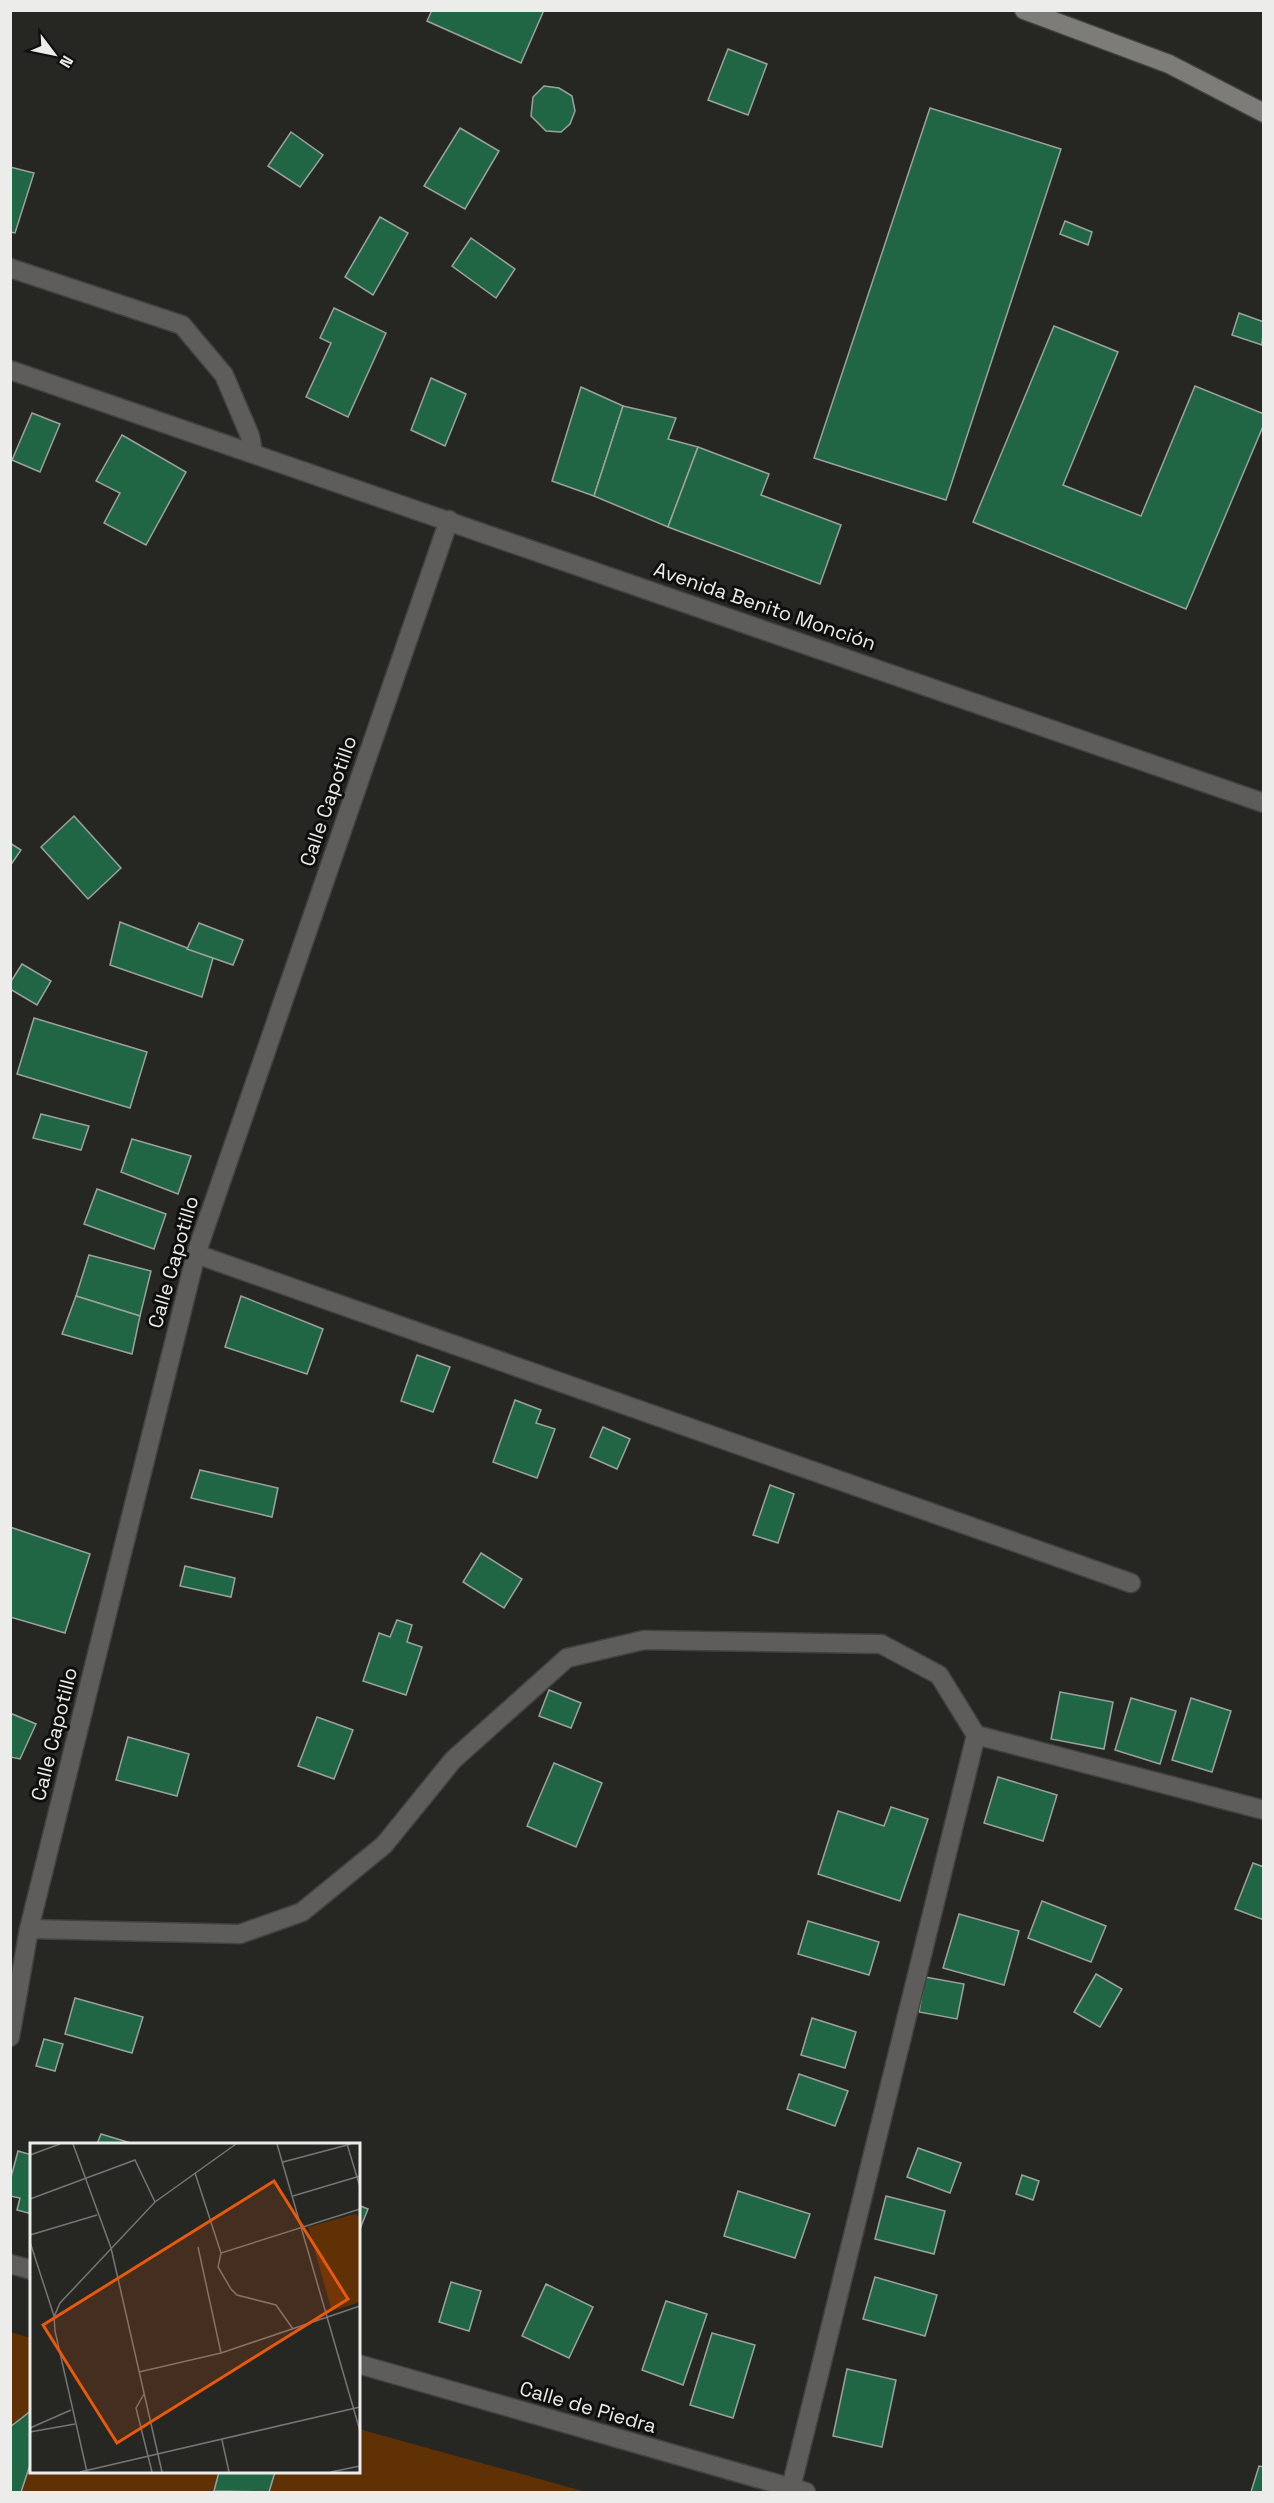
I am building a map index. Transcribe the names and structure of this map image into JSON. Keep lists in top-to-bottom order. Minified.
{"streets":{"street":["Avenida Benito Monción","Calle Capotillo","Calle de Piedra"]},"crossings":[["Avenida Benito Monción","Calle Capotillo"]],"north":"bottom right"}
